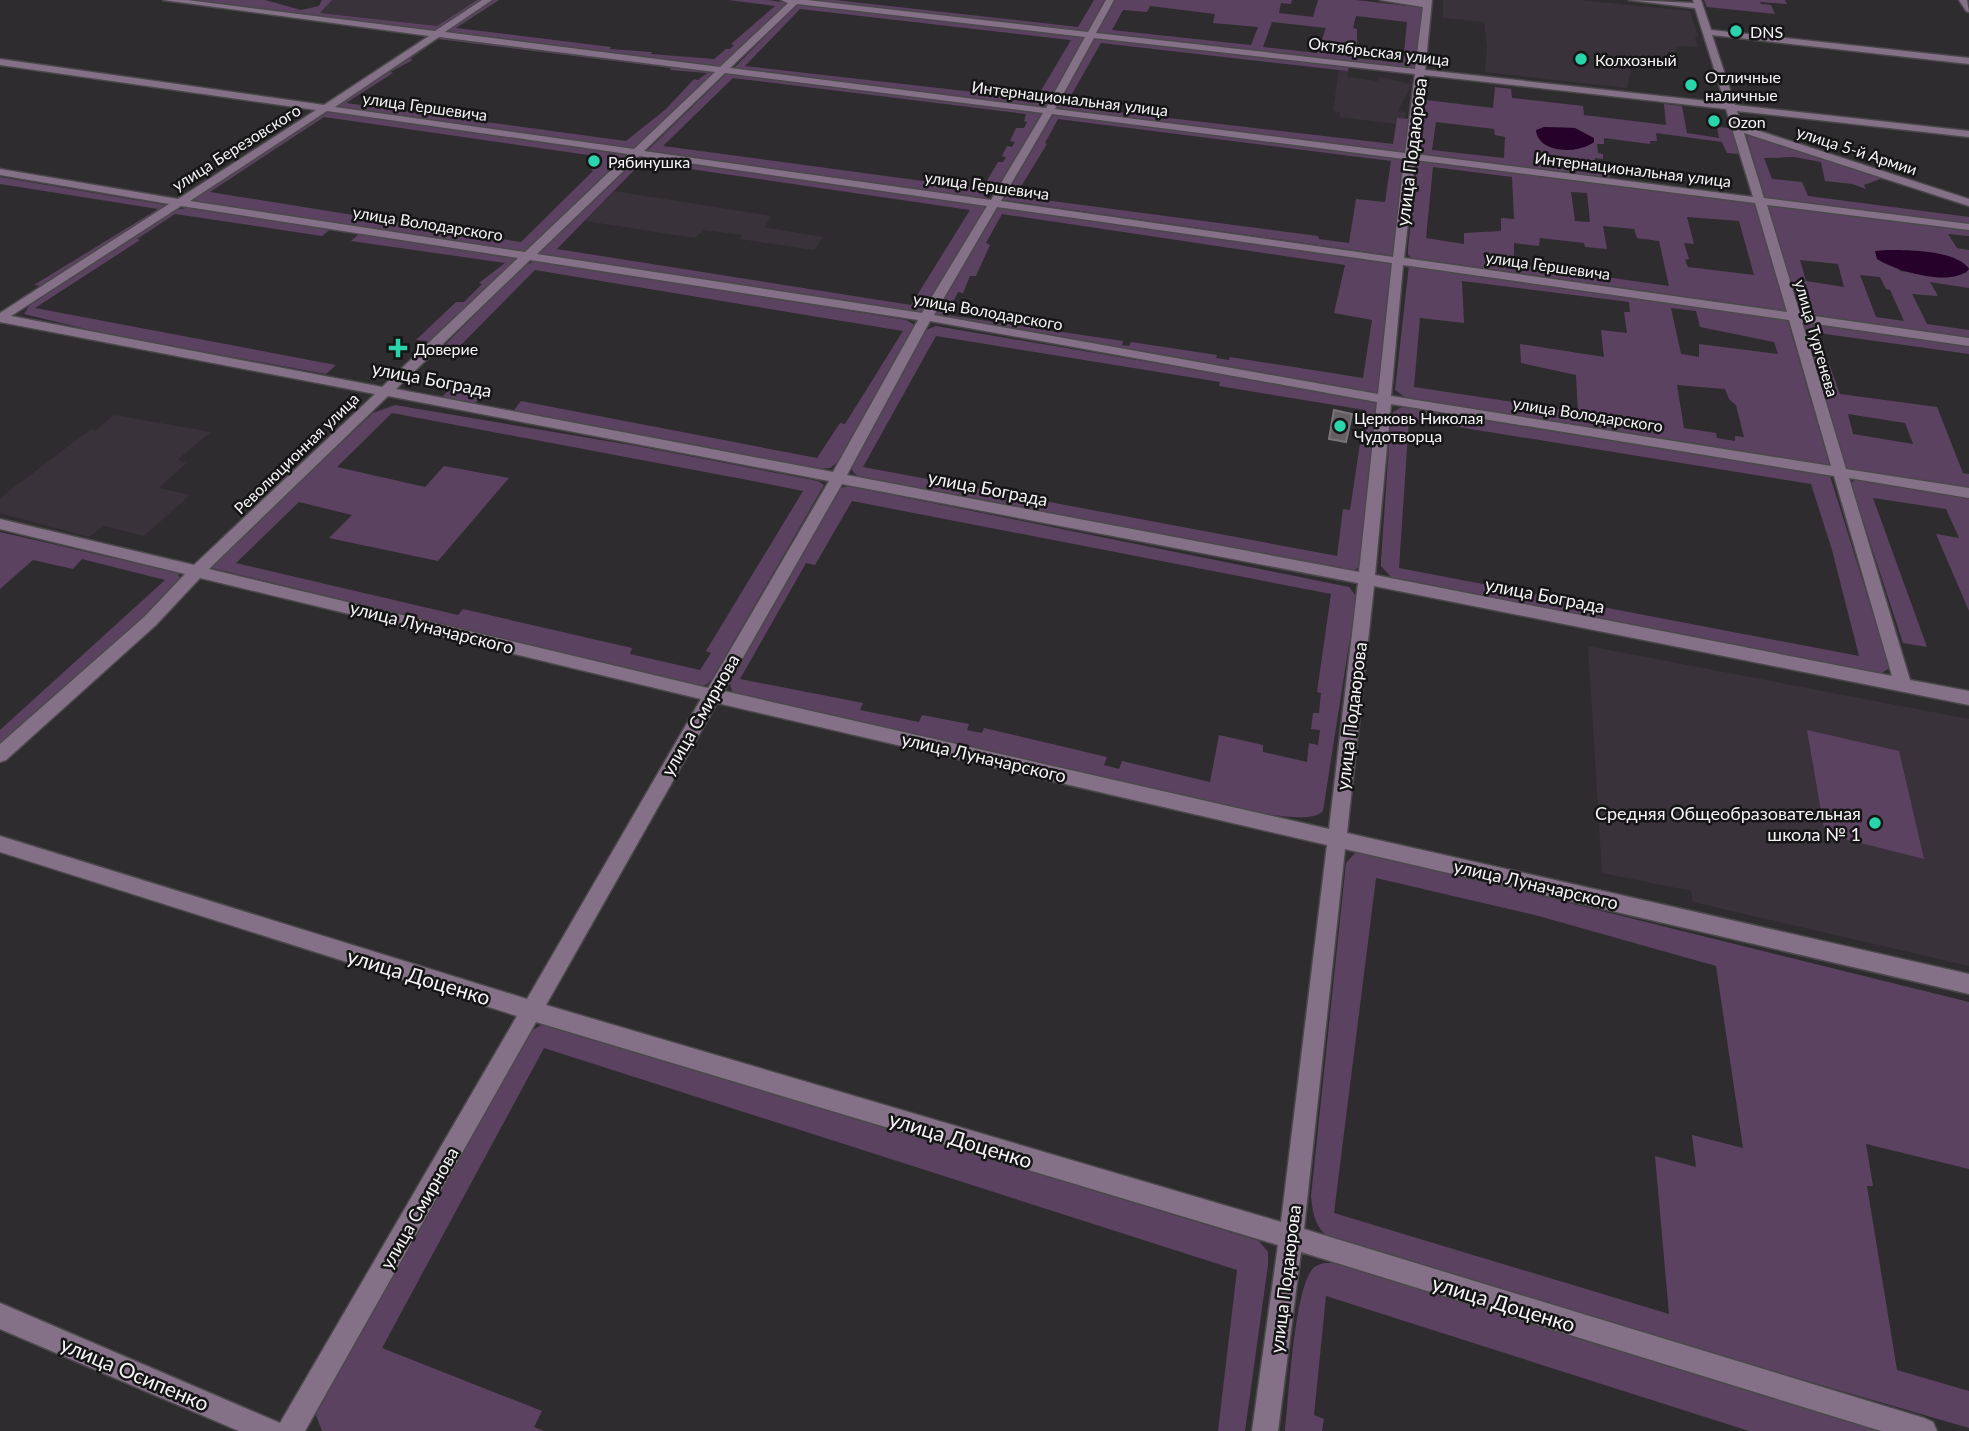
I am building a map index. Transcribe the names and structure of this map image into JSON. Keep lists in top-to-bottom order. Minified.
{"streets":{"street":["Октябрьская улица","Интернациональная улица","улица Гершевича","улица Березовского","улица 5-й Армии","улица Подаюрова","улица Володарского","улица Тургенева","улица Бограда","Революционная улица","улица Луначарского","улица Смирнова","улица Доценко","улица Осипенко"]},"crossings":[["Октябрьская улица","улица Подаюрова"],["Октябрьская улица","улица Тургенева"],["Октябрьская улица","Революционная улица"],["Октябрьская улица","улица Смирнова"],["Интернациональная улица","улица Березовского"],["Интернациональная улица","улица Подаюрова"],["Интернациональная улица","улица Тургенева"],["Интернациональная улица","Революционная улица"],["Интернациональная улица","улица Смирнова"],["улица Гершевича","улица Березовского"],["улица Гершевича","улица Подаюрова"],["улица Гершевича","улица Тургенева"],["улица Гершевича","Революционная улица"],["улица Гершевича","улица Смирнова"],["улица Березовского","улица Володарского"],["улица Березовского","улица Бограда"],["улица 5-й Армии","улица Тургенева"],["улица Подаюрова","улица Володарского"],["улица Подаюрова","улица Бограда"],["улица Подаюрова","улица Луначарского"],["улица Подаюрова","улица Доценко"],["улица Володарского","улица Тургенева"],["улица Володарского","Революционная улица"],["улица Володарского","улица Смирнова"],["улица Тургенева","улица Бограда"],["улица Бограда","Революционная улица"],["улица Бограда","улица Смирнова"],["Революционная улица","улица Луначарского"],["улица Луначарского","улица Смирнова"],["улица Смирнова","улица Доценко"]],"places":{"other":["DNS","Колхозный","Отличные наличные","Ozon","Рябинушка","Церковь Николая Чудотворца","Средняя Общеобразовательная школа № 1"],"health":["Доверие"]}}
